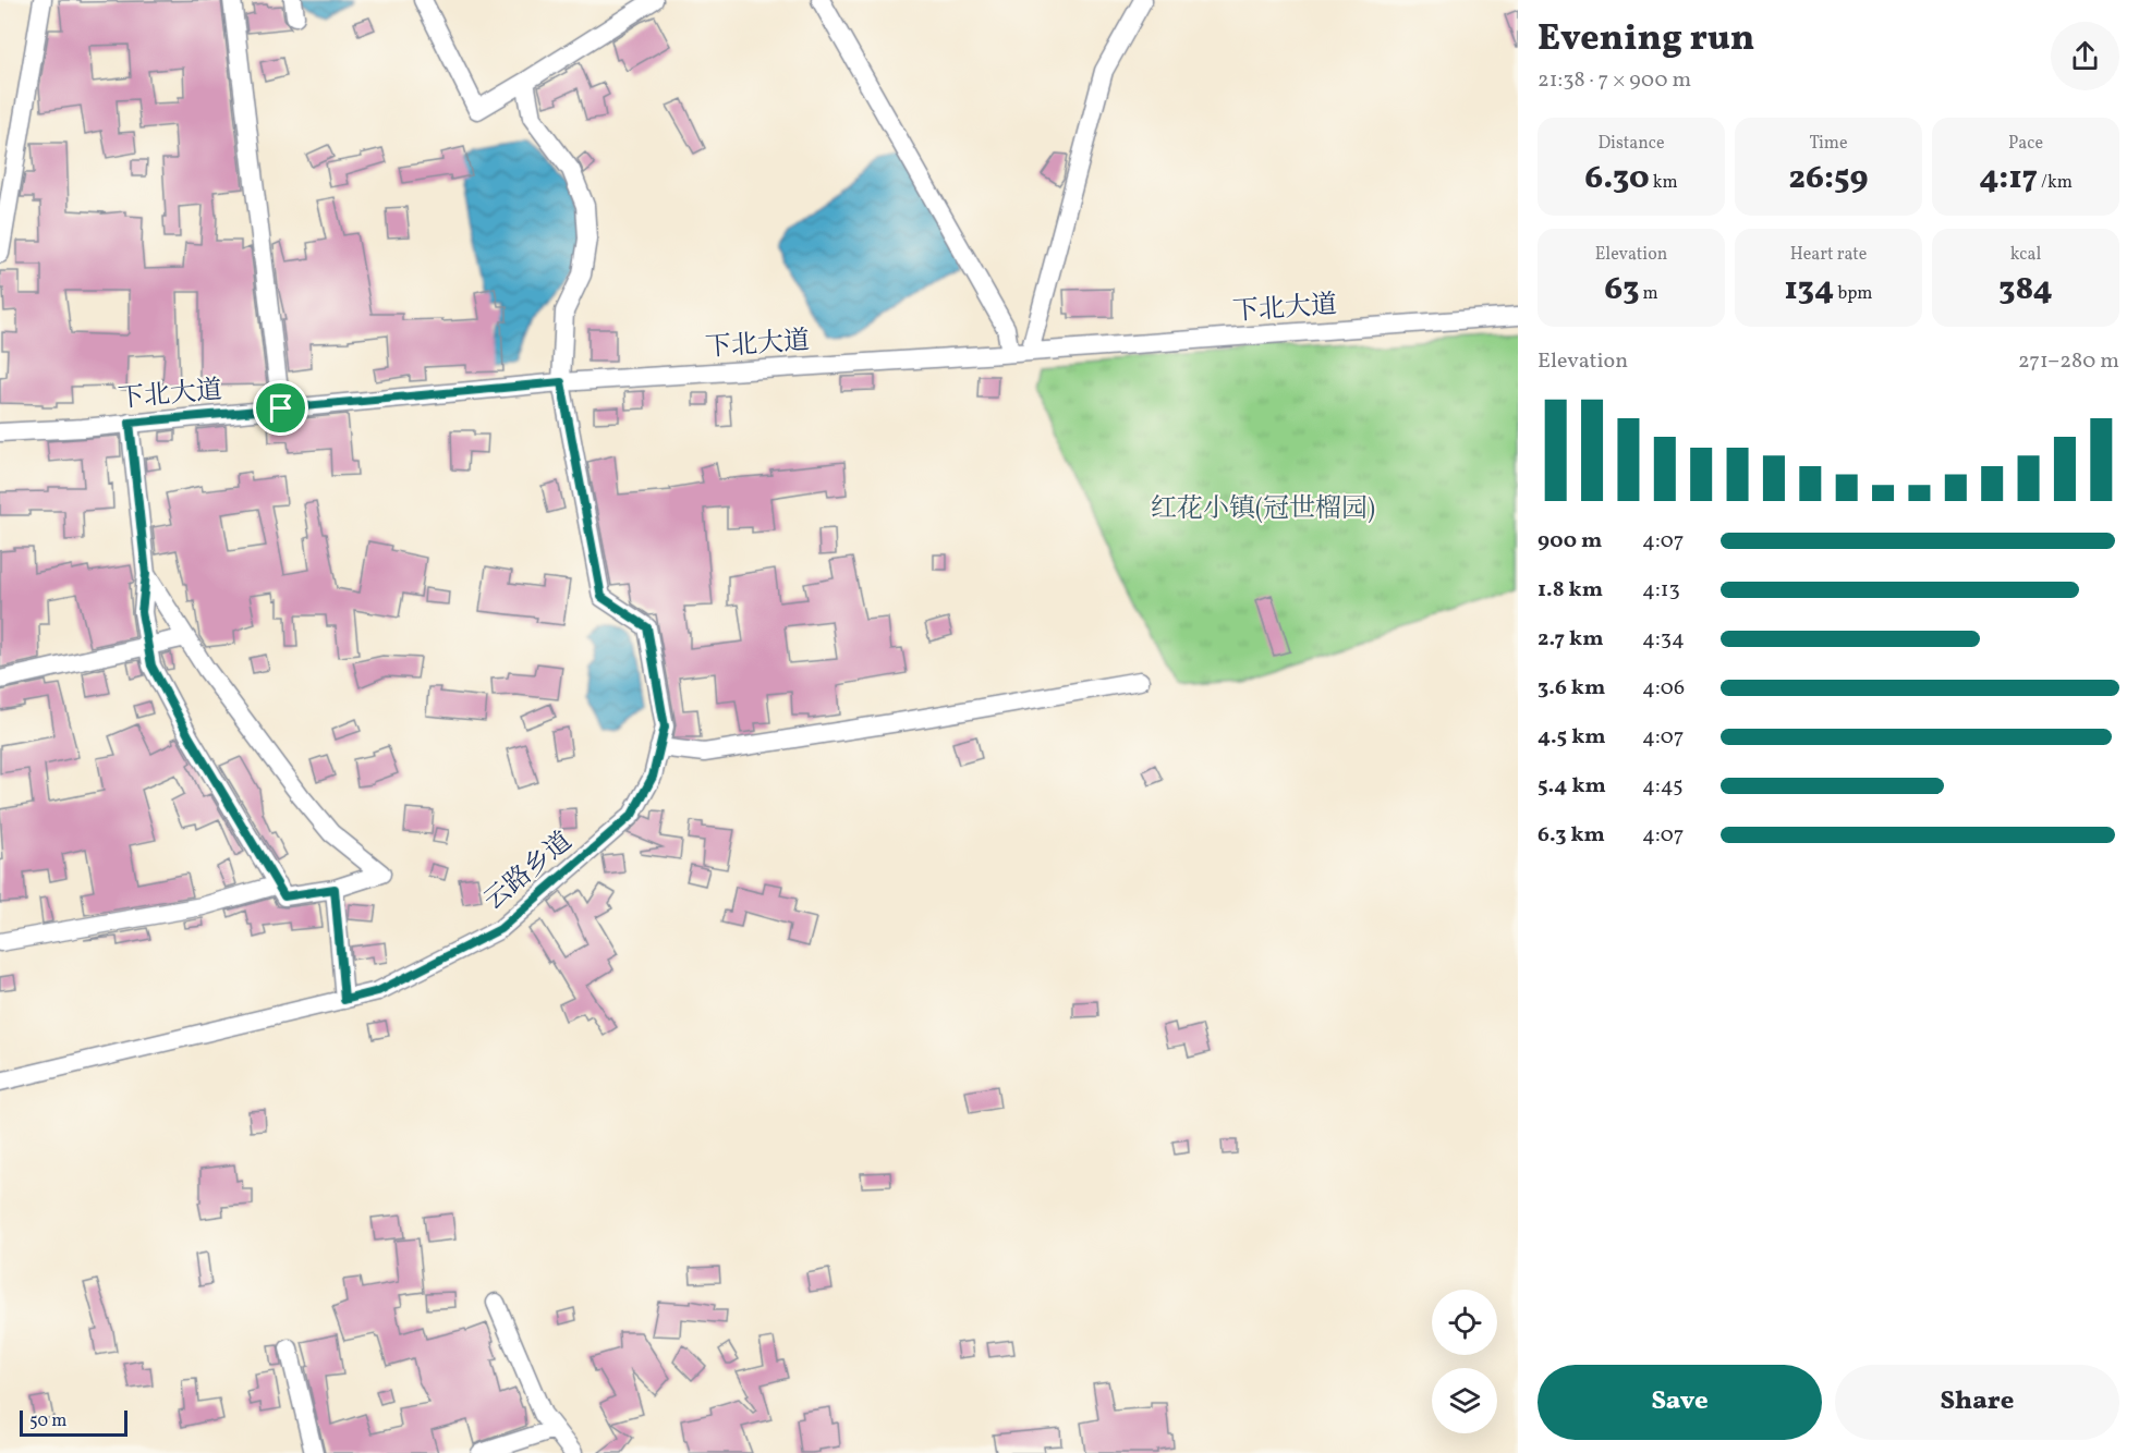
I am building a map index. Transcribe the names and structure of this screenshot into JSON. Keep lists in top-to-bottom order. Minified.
{"streets":{"street":["下北大道","云路乡道"]},"crossings":[["下北大道","云路乡道"]],"parks":["红花小镇(冠世榴园)"],"scale_bar":"50 m","page":{"heading":["Evening run","21:38 · 7 × 900 m"],"stats":[["Distance","6.30 km"],["Time","26:59"],["Pace","4:17 /km"],["Elevation","63 m"],["Heart rate","134 bpm"],["kcal","384"]],"chart":["Elevation","271–280 m"],"list":[{"name":"900 m","note":"4:07"},{"name":"1.8 km","note":"4:13"},{"name":"2.7 km","note":"4:34"},{"name":"3.6 km","note":"4:06"},{"name":"4.5 km","note":"4:07"},{"name":"5.4 km","note":"4:45"},{"name":"6.3 km","note":"4:07"}],"buttons":["Save","Share"],"scale":"50 m"}}
